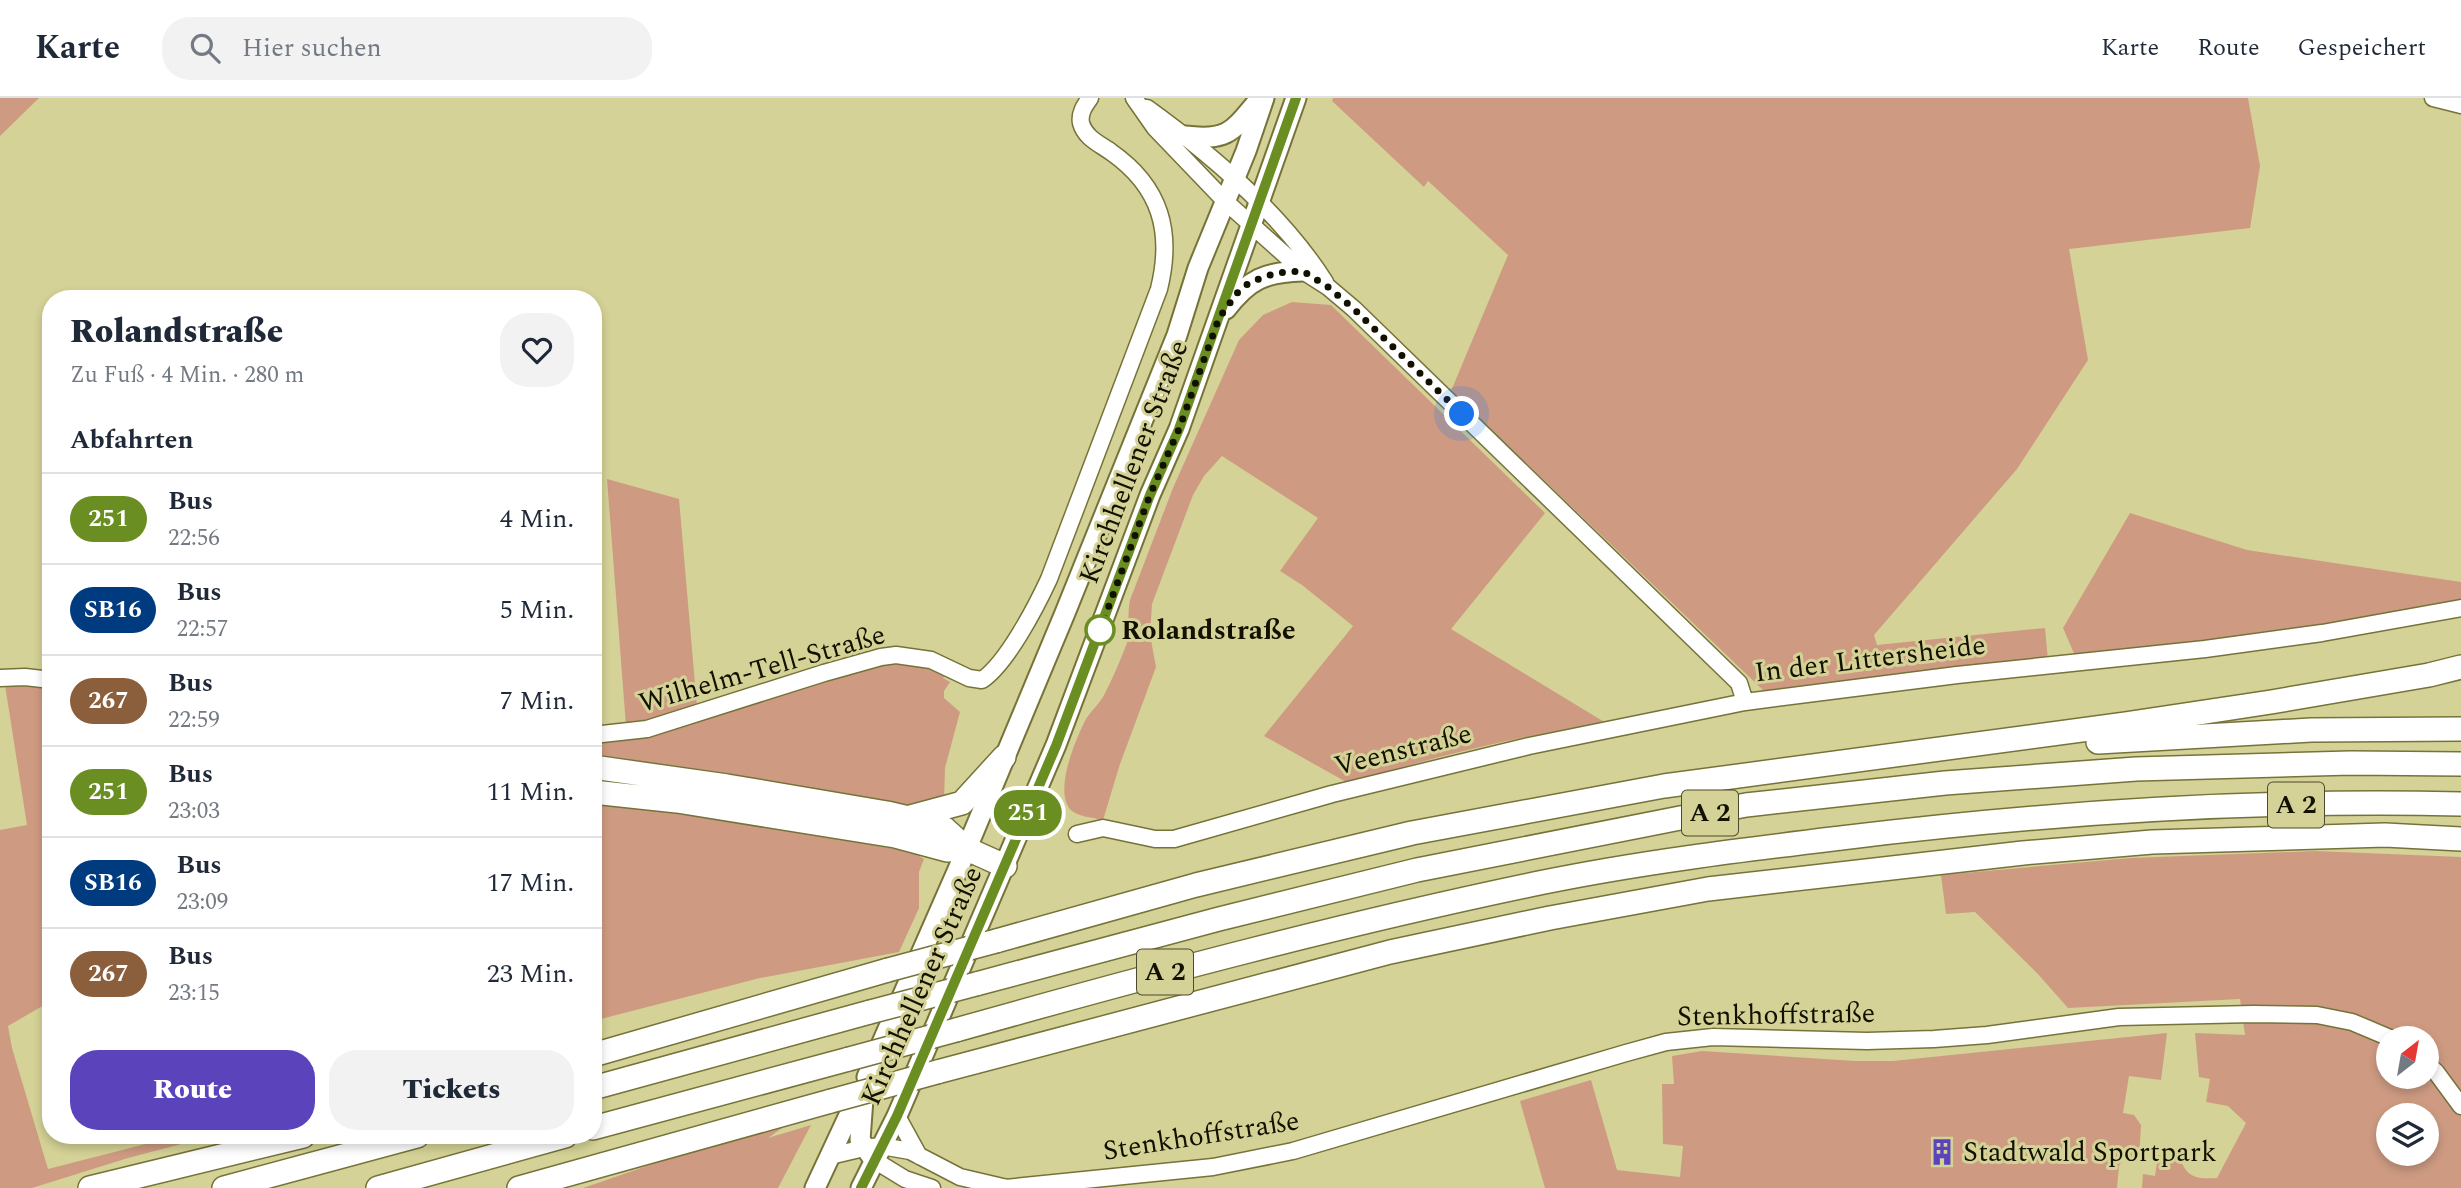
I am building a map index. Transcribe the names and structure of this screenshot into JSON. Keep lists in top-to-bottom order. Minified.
{"streets":{"highway":["A 2"],"main road":["Kirchhellener Straße"],"street":["In der Littersheide","Wilhelm-Tell-Straße","Veenstraße","Stenkhoffstraße"]},"crossings":[["Kirchhellener Straße","In der Littersheide"],["Kirchhellener Straße","Wilhelm-Tell-Straße"],["Kirchhellener Straße","Stenkhoffstraße"],["In der Littersheide","Veenstraße"]],"places":{"other":["Rolandstraße"],"building":["Stadtwald Sportpark"]},"lines":["bus line 251"],"north":"top right","page":{"header":"Karte","search":"Hier suchen","nav":["Karte","Route","Gespeichert"],"on_map":"251","heading":[["Rolandstraße","Zu Fuß · 4 Min. · 280 m"],"Abfahrten"],"list":[{"mark":"251","name":"Bus","note":"22:56","value":"4 Min."},{"mark":"SB16","name":"Bus","note":"22:57","value":"5 Min."},{"mark":"267","name":"Bus","note":"22:59","value":"7 Min."},{"mark":"251","name":"Bus","note":"23:03","value":"11 Min."},{"mark":"SB16","name":"Bus","note":"23:09","value":"17 Min."},{"mark":"267","name":"Bus","note":"23:15","value":"23 Min."}],"buttons":["Route","Tickets"]}}
